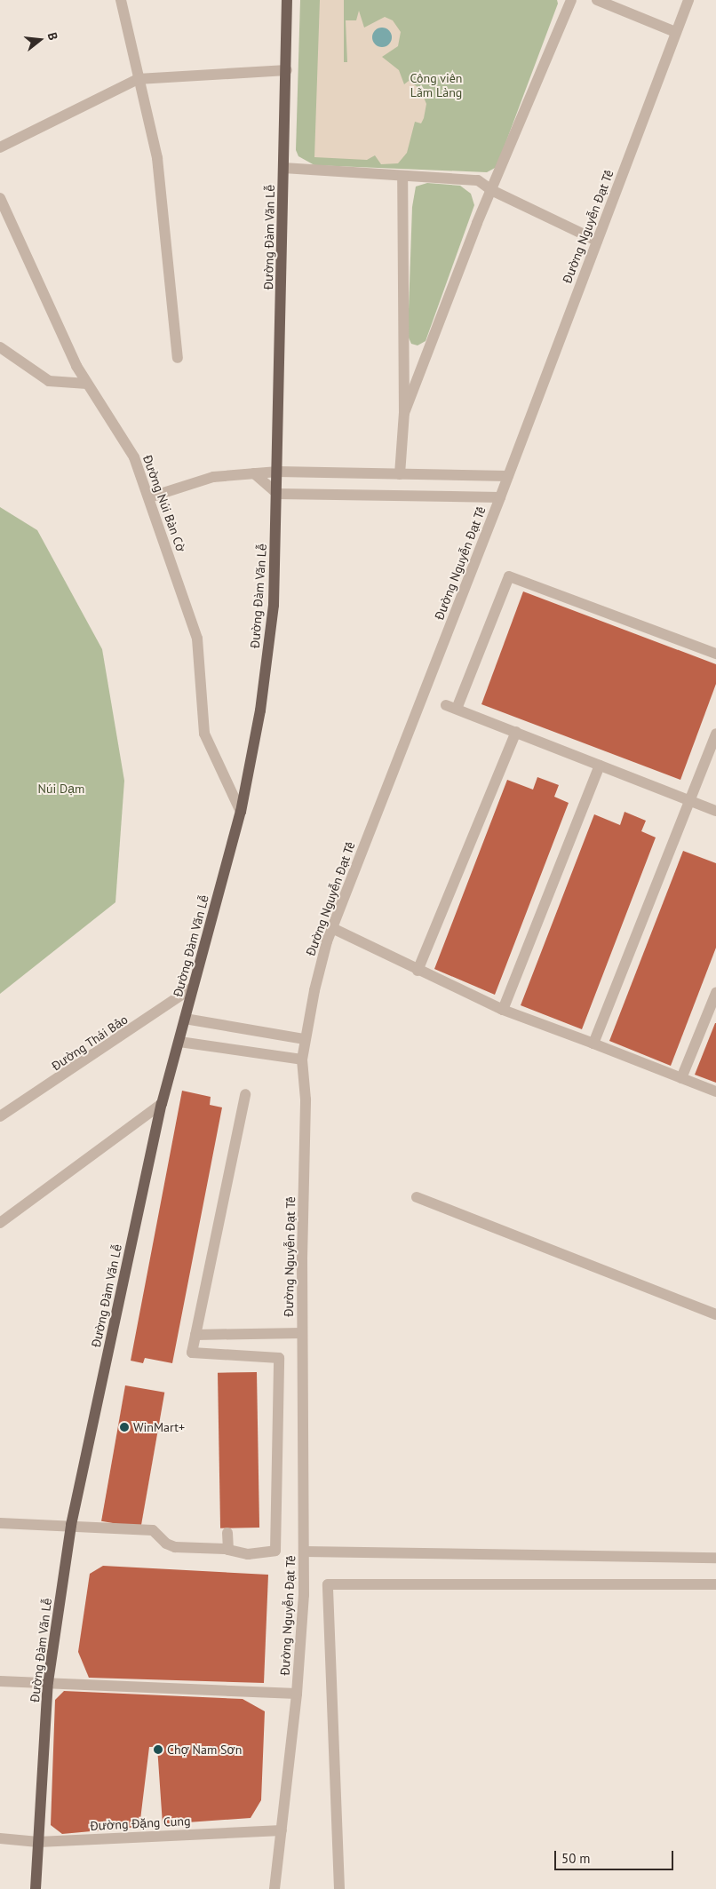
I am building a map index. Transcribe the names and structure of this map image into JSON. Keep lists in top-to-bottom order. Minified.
{"streets":{"main road":["Đường Đàm Văn Lễ"],"street":["Đường Nguyễn Đạt Tế","Đường Núi Bàn Cờ","Đường Thái Bảo","Đường Đặng Cung"]},"crossings":[["Đường Nguyễn Đạt Tế","Đường Đặng Cung"],["Đường Đàm Văn Lễ","Đường Núi Bàn Cờ"],["Đường Đàm Văn Lễ","Đường Thái Bảo"],["Đường Đàm Văn Lễ","Đường Đặng Cung"]],"parks":["Công viên Lãm Làng","Núi Dạm"],"places":["WinMart+","Chợ Nam Sơn"],"scale_bar":"50 m","north":"right"}
